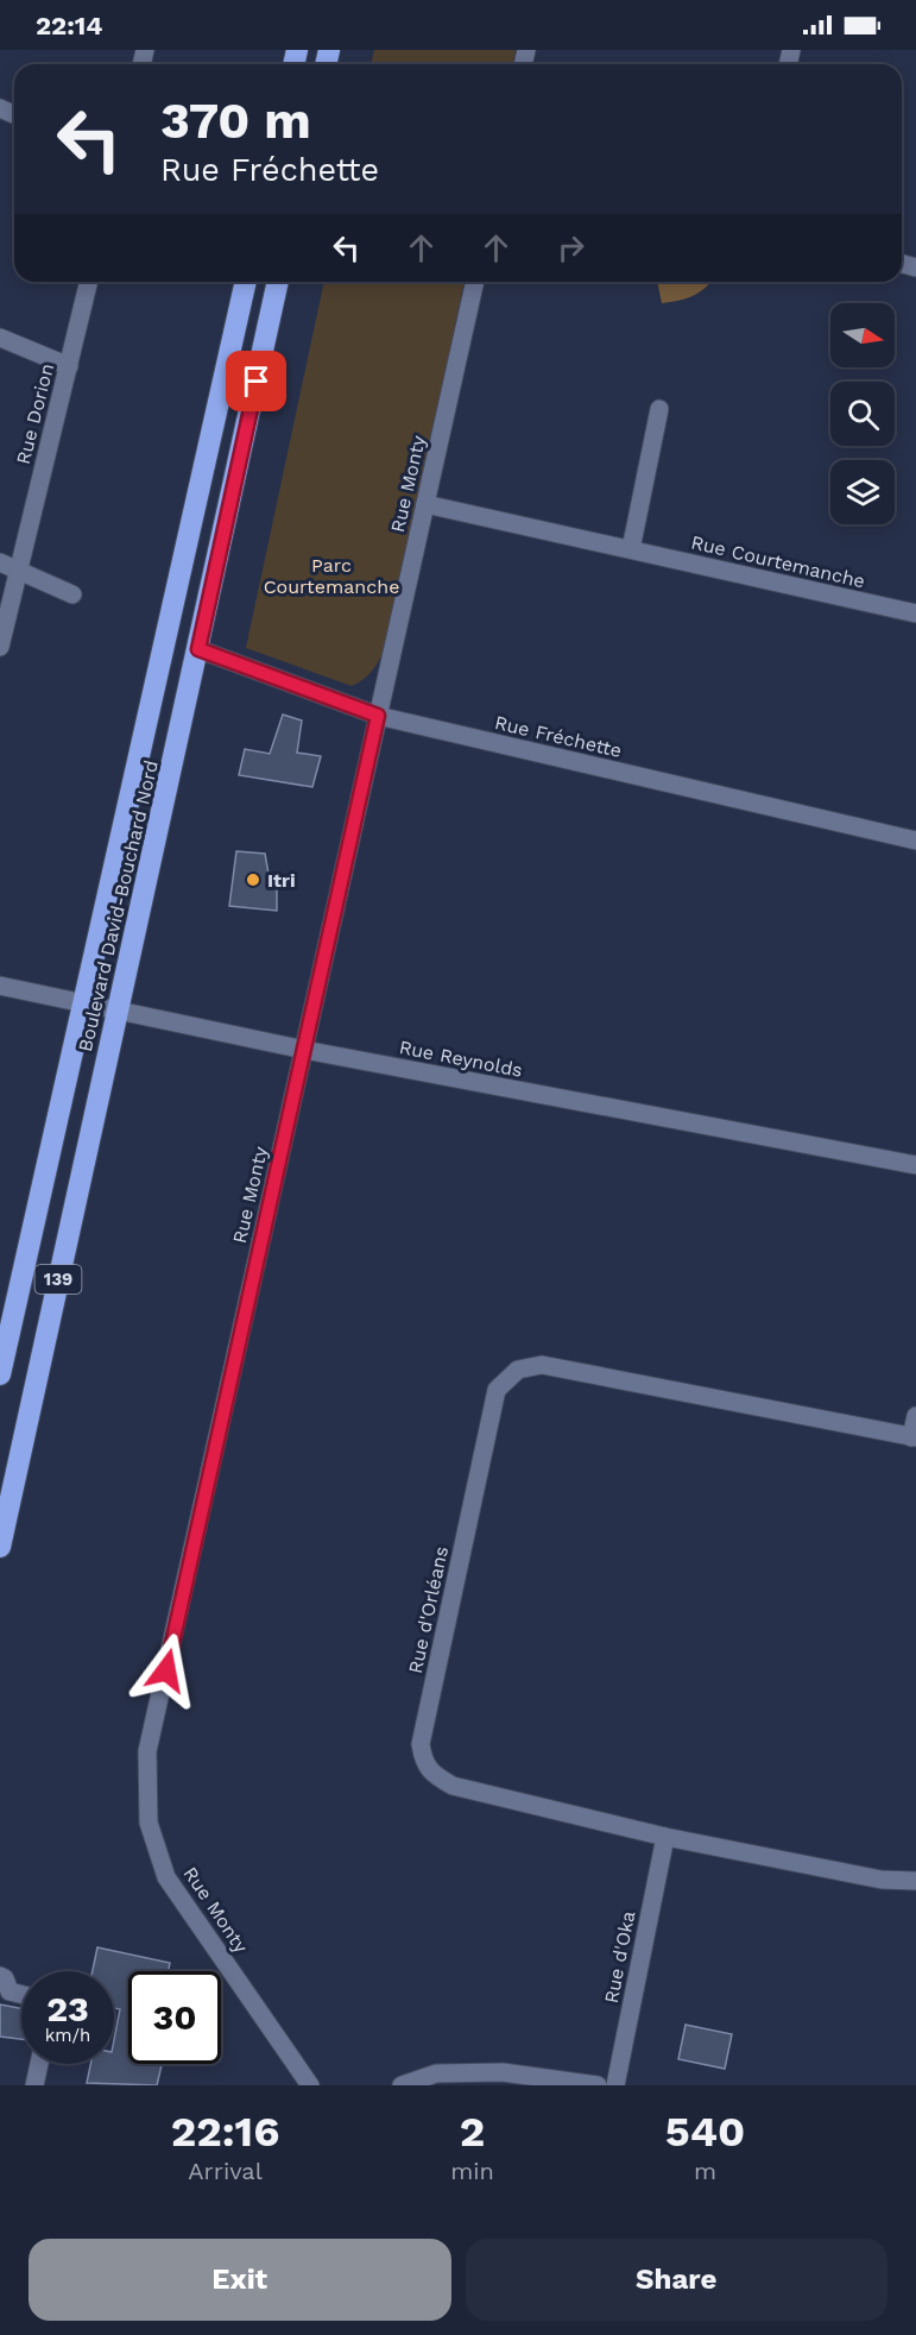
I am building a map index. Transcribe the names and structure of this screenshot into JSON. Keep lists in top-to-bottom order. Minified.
{"streets":{"highway":["Boulevard David-Bouchard Nord","139"],"street":["Rue Dorion","Rue Monty","Rue Courtemanche","Rue Fréchette","Rue Reynolds","Rue d'Orléans","Rue d'Oka"]},"crossings":[["Rue Monty","Rue Courtemanche"],["Rue Monty","Rue Fréchette"],["Rue Monty","Rue Reynolds"],["Rue Fréchette","Boulevard David-Bouchard Nord"],["Boulevard David-Bouchard Nord","Rue Reynolds"],["Rue d'Orléans","Rue d'Oka"]],"parks":["Parc Courtemanche"],"places":["Itri"],"north":"right","page":{"status":"22:14","turn":["370 m","Rue Fréchette"],"speed":"23 km/h","limit":"30","eta":["22:16","Arrival","2","min","540","m"],"buttons":["Exit","Share"]}}
